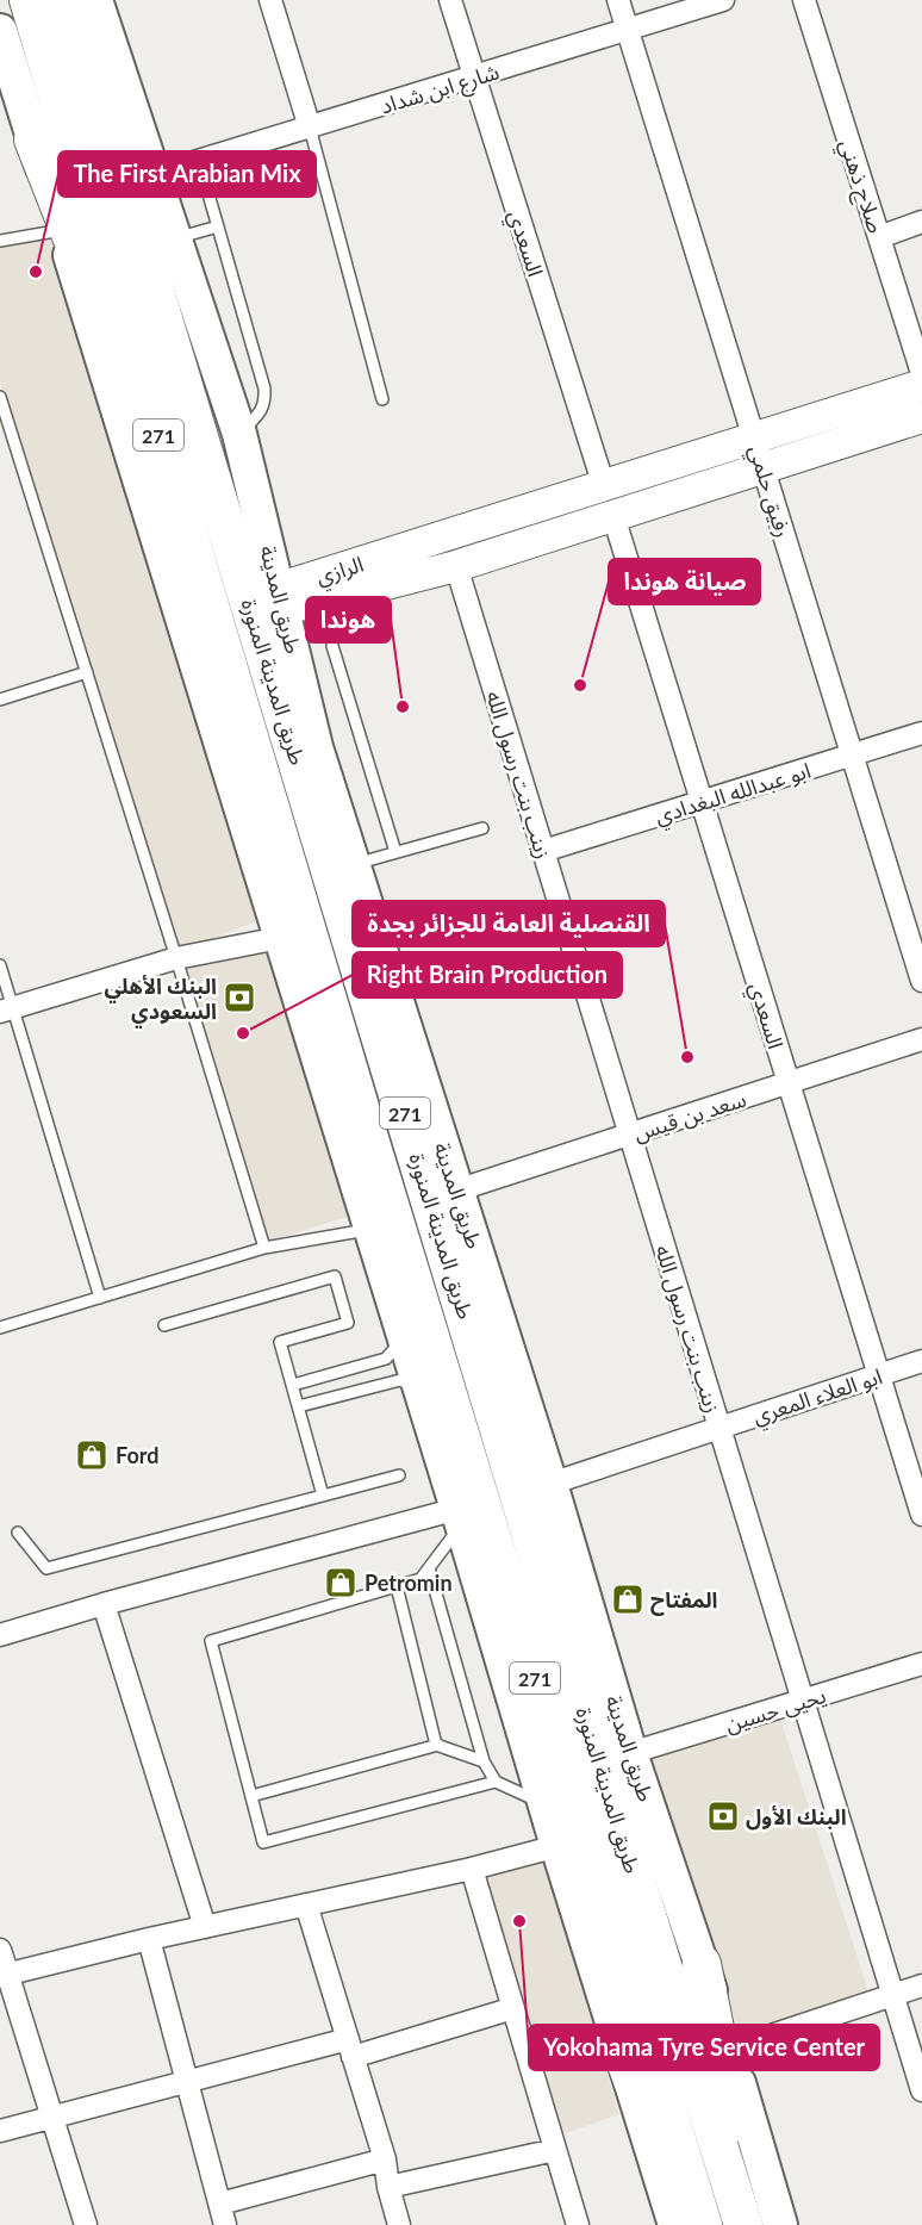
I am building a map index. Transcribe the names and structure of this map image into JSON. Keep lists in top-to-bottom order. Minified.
{"streets":{"highway":["271","طريق المدينة المنورة"],"main road":["طريق المدينة"],"street":["شارع ابن شداد","صلاح ذهني","السعدي","رفيق حلمي","الرازي","زينب بنت رسول الله","ابو عبدالله البغدادي","سعد بن قيس","ابو العلاء المعري","يحيى حسين"]},"crossings":[["شارع ابن شداد","السعدي"],["شارع ابن شداد","رفيق حلمي"],["شارع ابن شداد","طريق المدينة"],["السعدي","الرازي"],["السعدي","ابو عبدالله البغدادي"],["السعدي","سعد بن قيس"],["السعدي","ابو العلاء المعري"],["رفيق حلمي","الرازي"],["رفيق حلمي","ابو عبدالله البغدادي"],["الرازي","طريق المدينة"],["الرازي","زينب بنت رسول الله"],["طريق المدينة","سعد بن قيس"],["طريق المدينة","ابو العلاء المعري"],["طريق المدينة","يحيى حسين"],["زينب بنت رسول الله","ابو عبدالله البغدادي"],["زينب بنت رسول الله","سعد بن قيس"],["زينب بنت رسول الله","ابو العلاء المعري"],["زينب بنت رسول الله","يحيى حسين"]],"places":{"other":["The First Arabian Mix","صيانة هوندا","هوندا","Right Brain Production","القنصلية العامة للجزائر بجدة","Yokohama Tyre Service Center"],"bank":["البنك الأهلي السعودي","البنك الأول"],"shop":["Ford","Petromin","المفتاح"]}}
